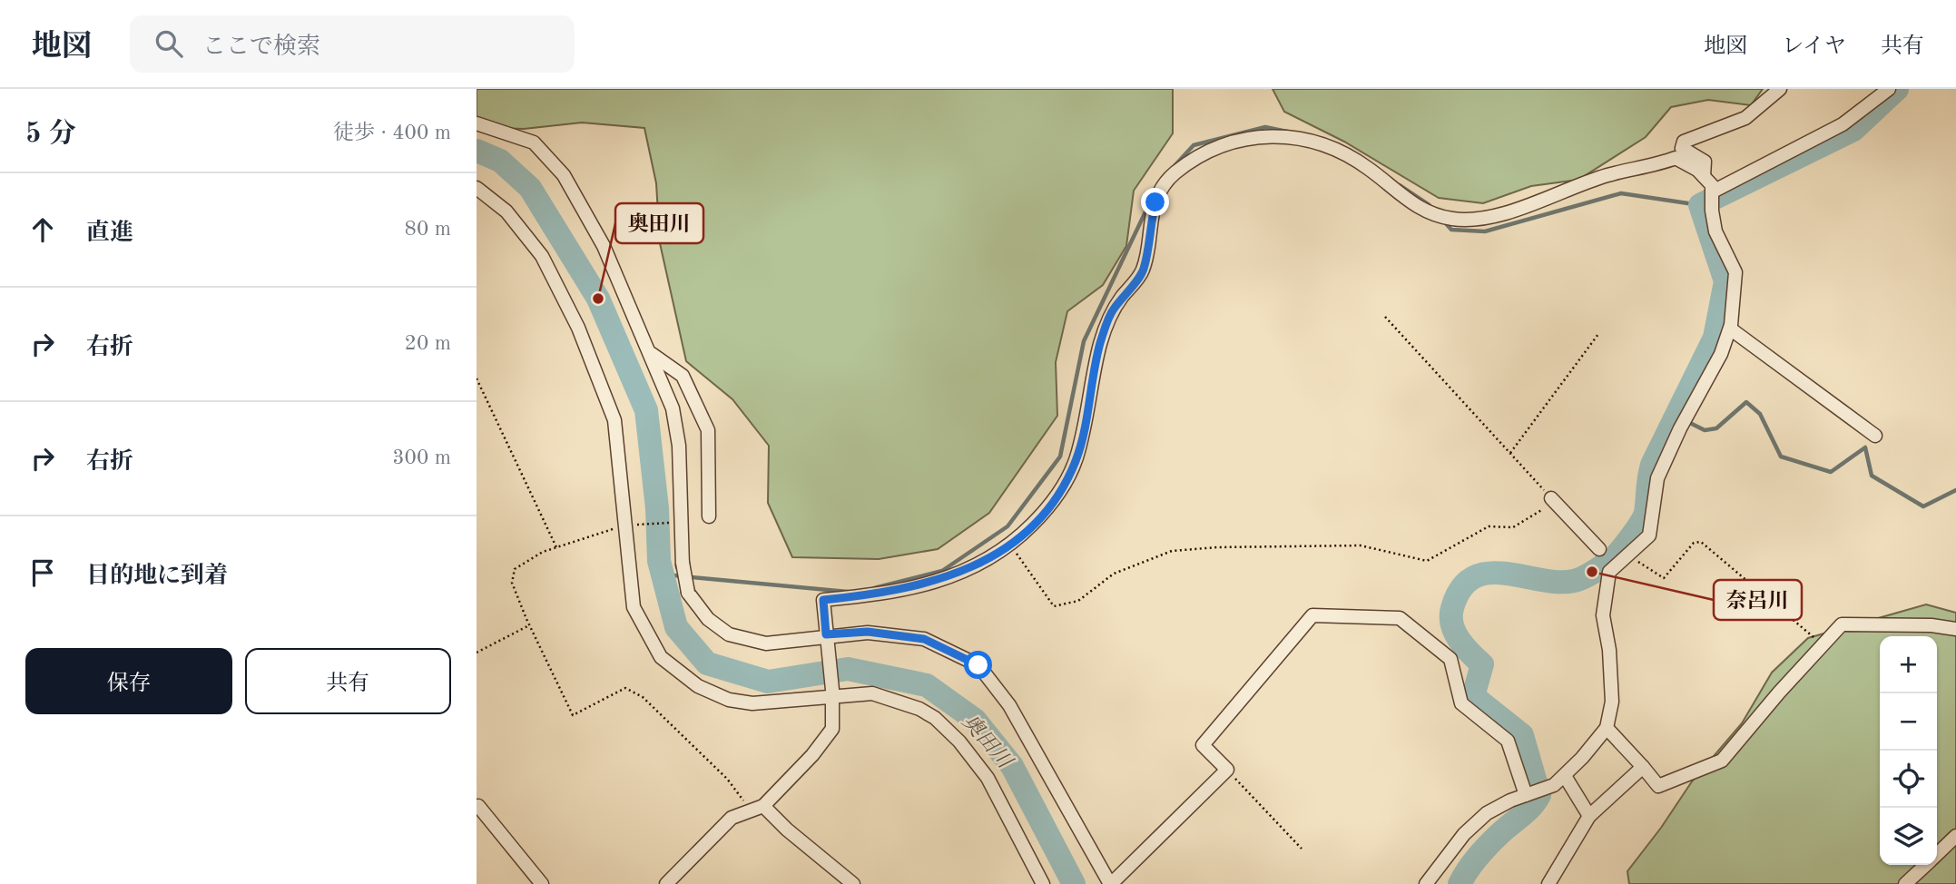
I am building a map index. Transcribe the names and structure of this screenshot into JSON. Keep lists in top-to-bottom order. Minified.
{"water":["奥田川"],"places":["奥田川","奈呂川"],"page":{"header":"地図","search":"ここで検索","nav":["地図","レイヤ","共有"],"heading":["5 分","徒歩 · 400 m"],"list":[["直進","80 m"],["右折","20 m"],["右折","300 m"],"目的地に到着"],"buttons":["保存","共有"],"map_buttons":["+","−"]}}
